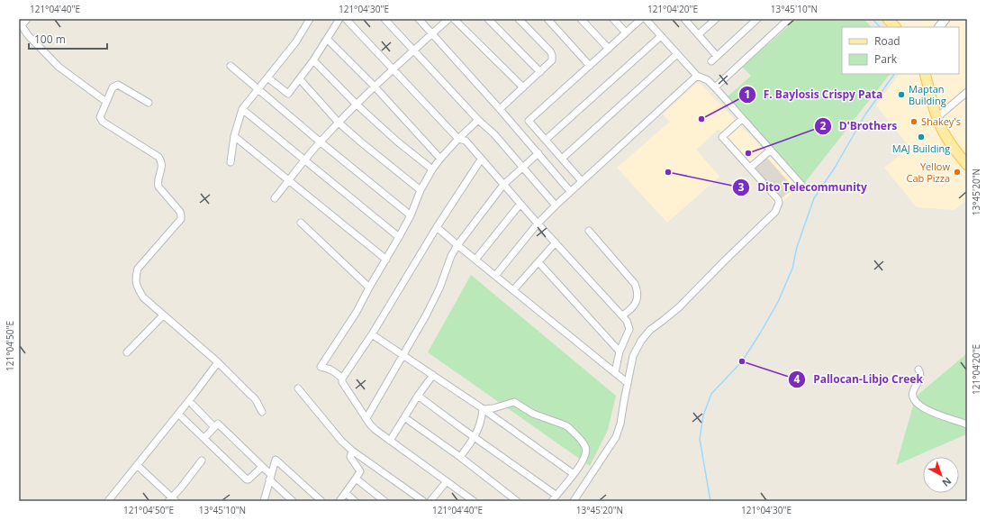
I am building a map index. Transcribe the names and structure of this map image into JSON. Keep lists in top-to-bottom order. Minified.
{"places":["Maptan Building","F. Baylosis Crispy Pata","Shakey's","MAJ Building","D'Brothers","Dito Telecommunity","Yellow Cab Pizza","Pallocan-Libjo Creek"],"legend":["Road","Park"],"scale_bar":"100 m","north":"bottom right","coordinates":["121°04'40\"E","121°04'30\"E","121°04'20\"E","13°45'10\"N","13°45'20\"N","121°04'50\"E"]}
